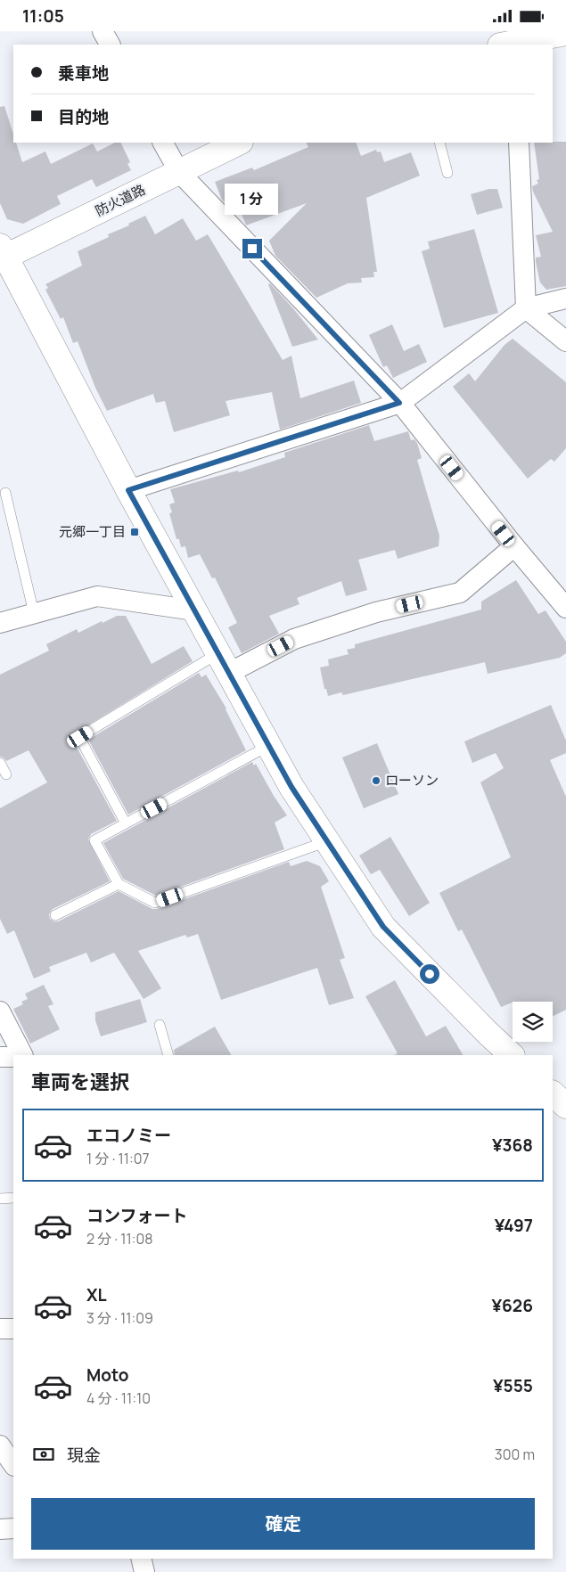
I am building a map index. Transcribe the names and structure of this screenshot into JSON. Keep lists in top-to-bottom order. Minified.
{"streets":{"street":["防火道路"]},"places":{"transit":["元郷一丁目"],"other":["ローソン"]},"page":{"status":"11:05","banner":["乗車地","目的地"],"bubble":"1 分","heading":"車両を選択","list":[{"name":"エコノミー","note":"1 分 · 11:07","value":"¥368"},{"name":"コンフォート","note":"2 分 · 11:08","value":"¥497"},{"name":"XL","note":"3 分 · 11:09","value":"¥626"},{"name":"Moto","note":"4 分 · 11:10","value":"¥555"}],"pay":["現金","300 m"],"buttons":"確定"}}
